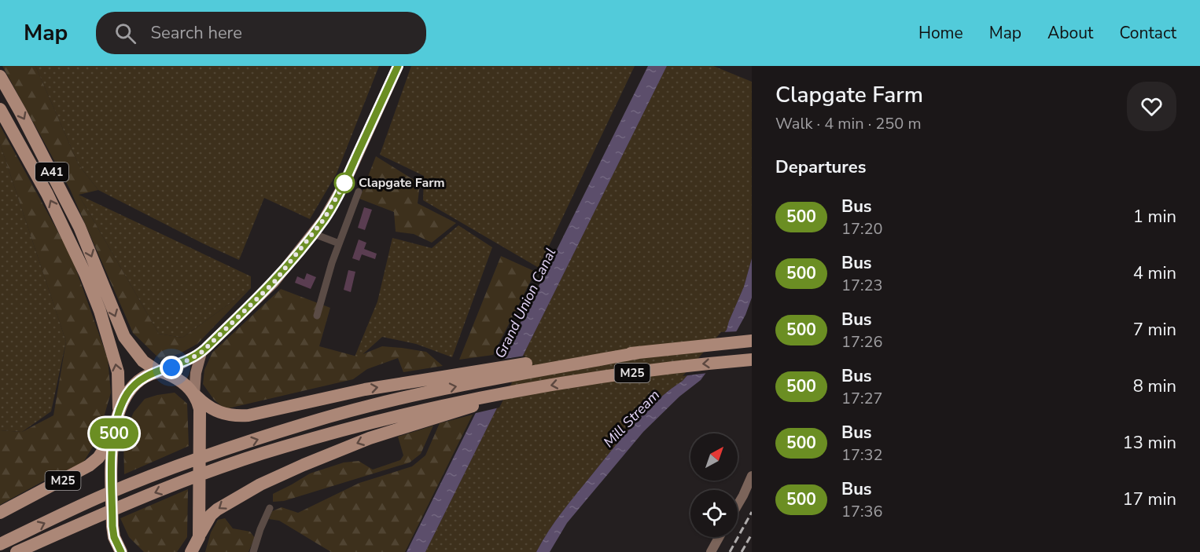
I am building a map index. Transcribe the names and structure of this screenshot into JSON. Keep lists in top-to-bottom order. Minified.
{"streets":{"highway":["A41","M25"]},"water":["Grand Union Canal","Mill Stream"],"places":["Clapgate Farm"],"lines":["bus line 500"],"north":"top right","page":{"header":"Map","search":"Search here","nav":["Home","Map","About","Contact"],"on_map":"500","heading":[["Clapgate Farm","Walk · 4 min · 250 m"],"Departures"],"list":[{"mark":"500","name":"Bus","note":"17:20","value":"1 min"},{"mark":"500","name":"Bus","note":"17:23","value":"4 min"},{"mark":"500","name":"Bus","note":"17:26","value":"7 min"},{"mark":"500","name":"Bus","note":"17:27","value":"8 min"},{"mark":"500","name":"Bus","note":"17:32","value":"13 min"},{"mark":"500","name":"Bus","note":"17:36","value":"17 min"}]}}
